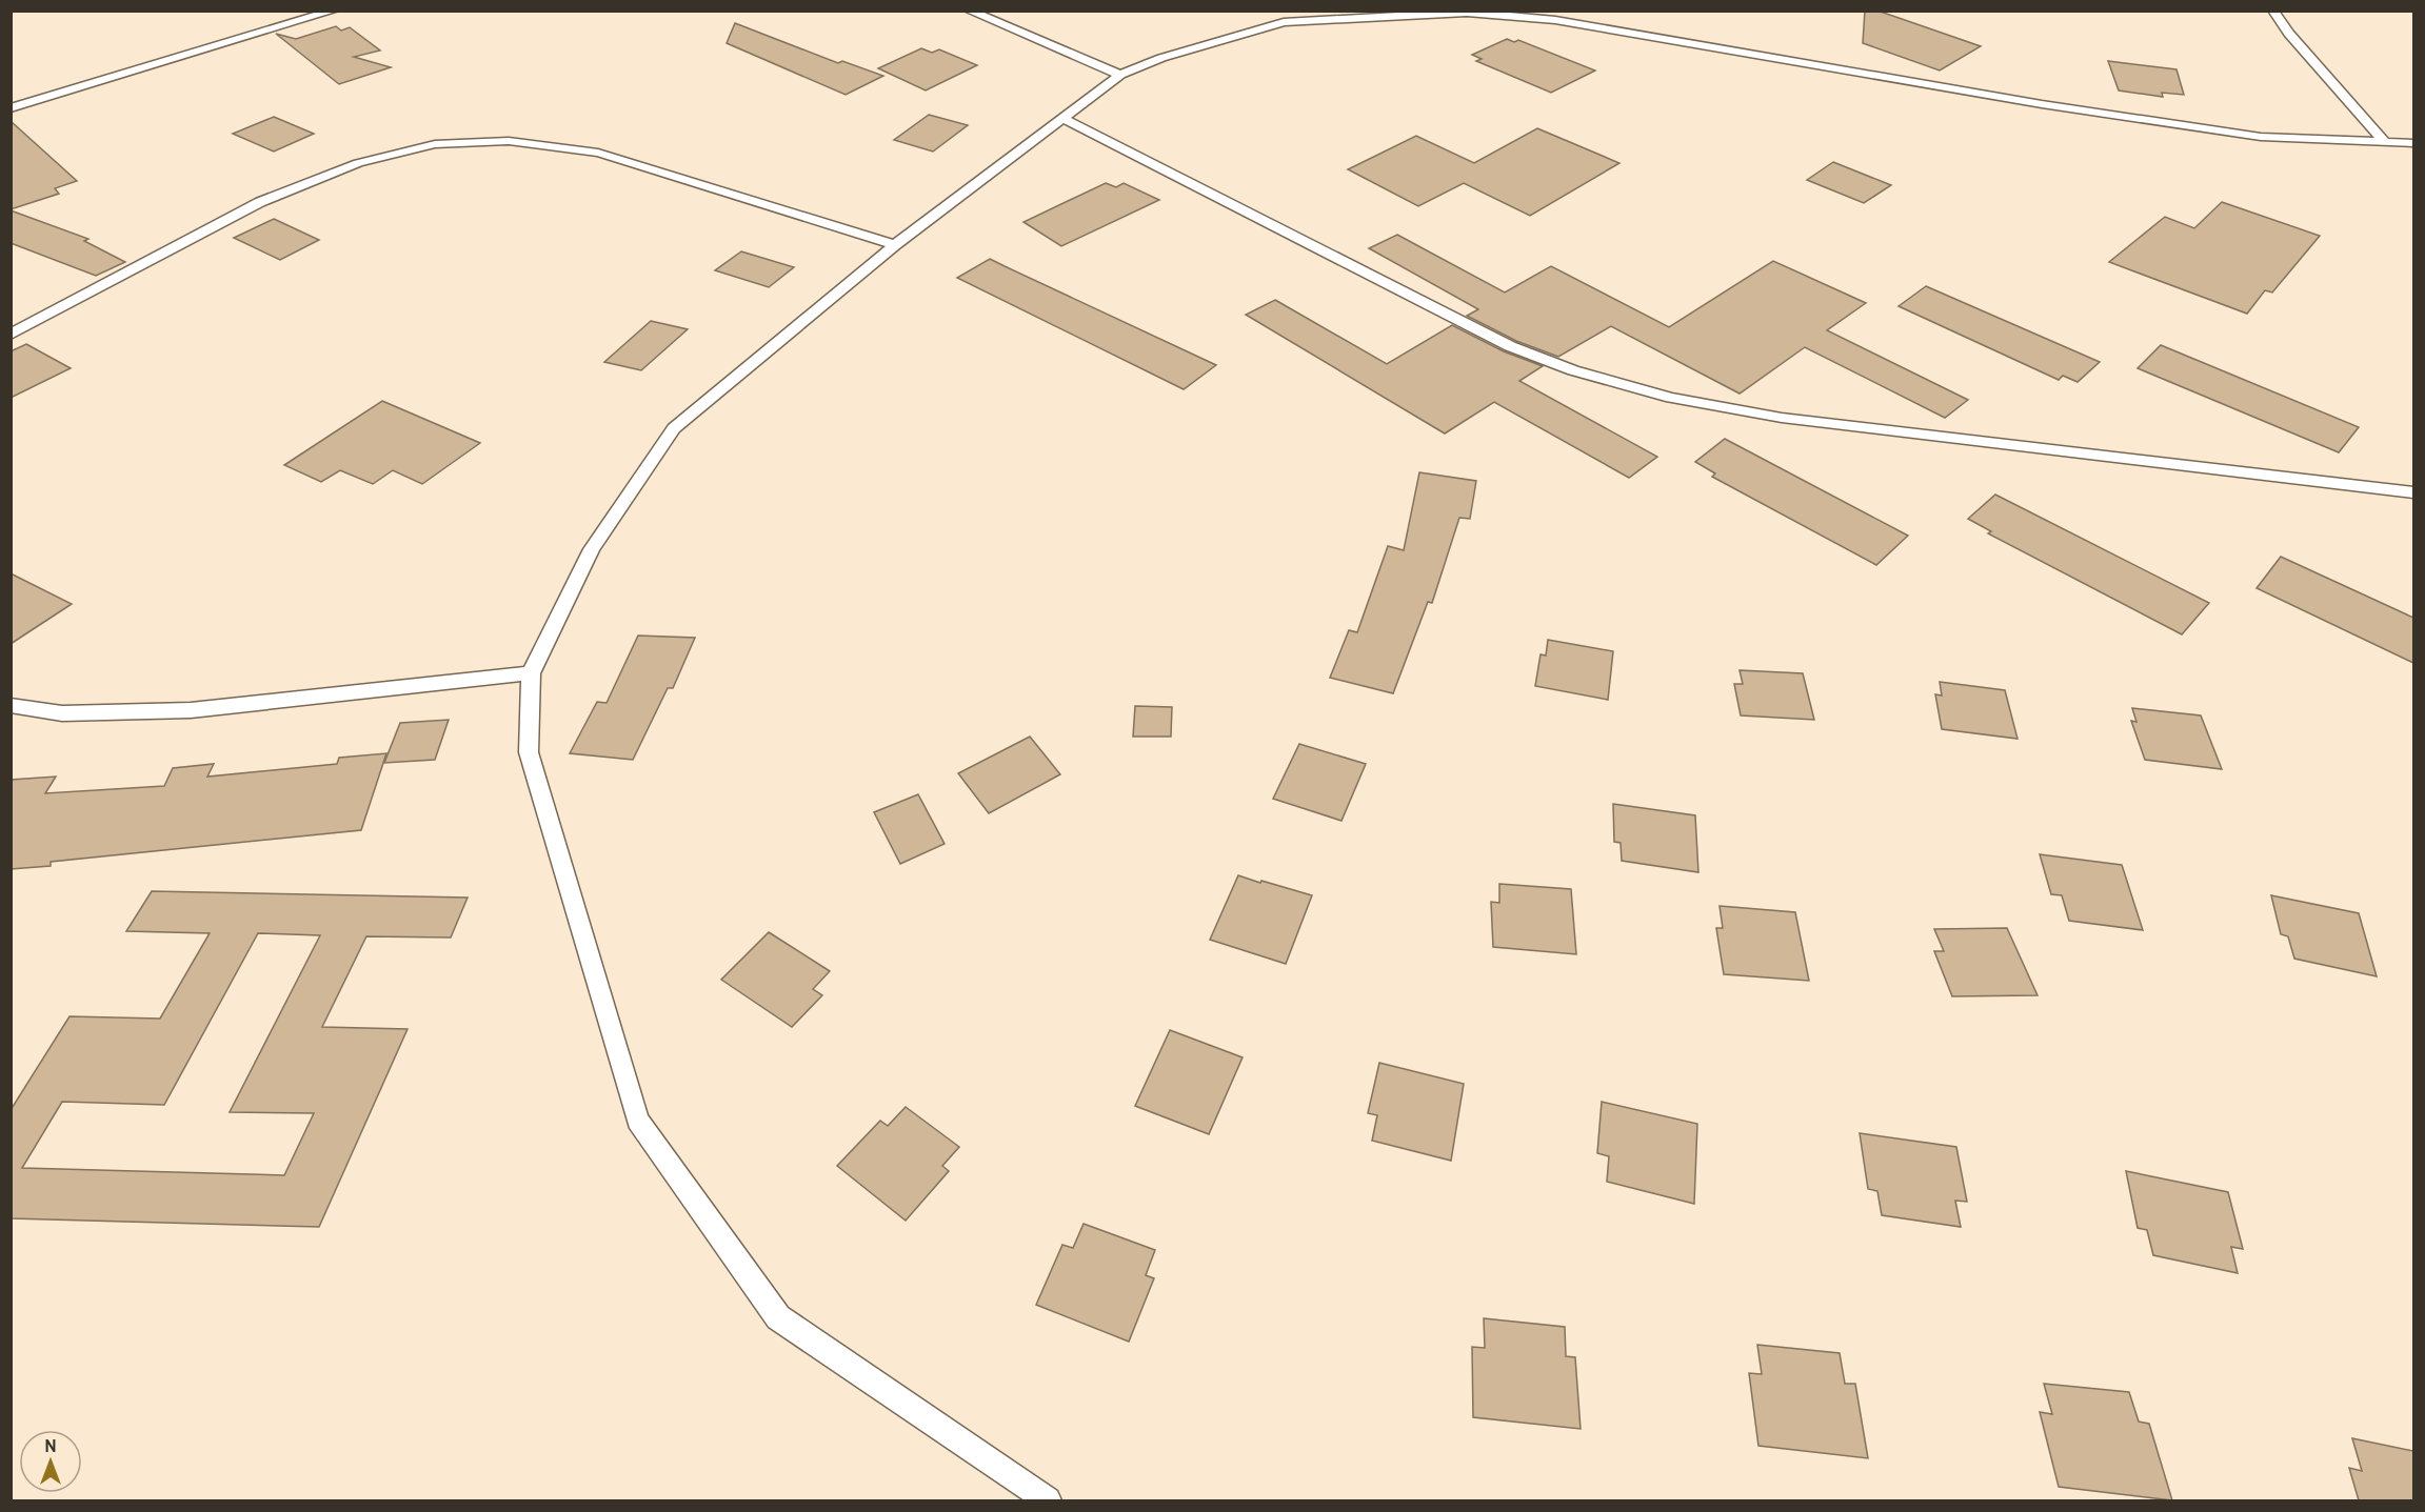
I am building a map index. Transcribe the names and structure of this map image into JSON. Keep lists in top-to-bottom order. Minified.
{"north":"top"}
